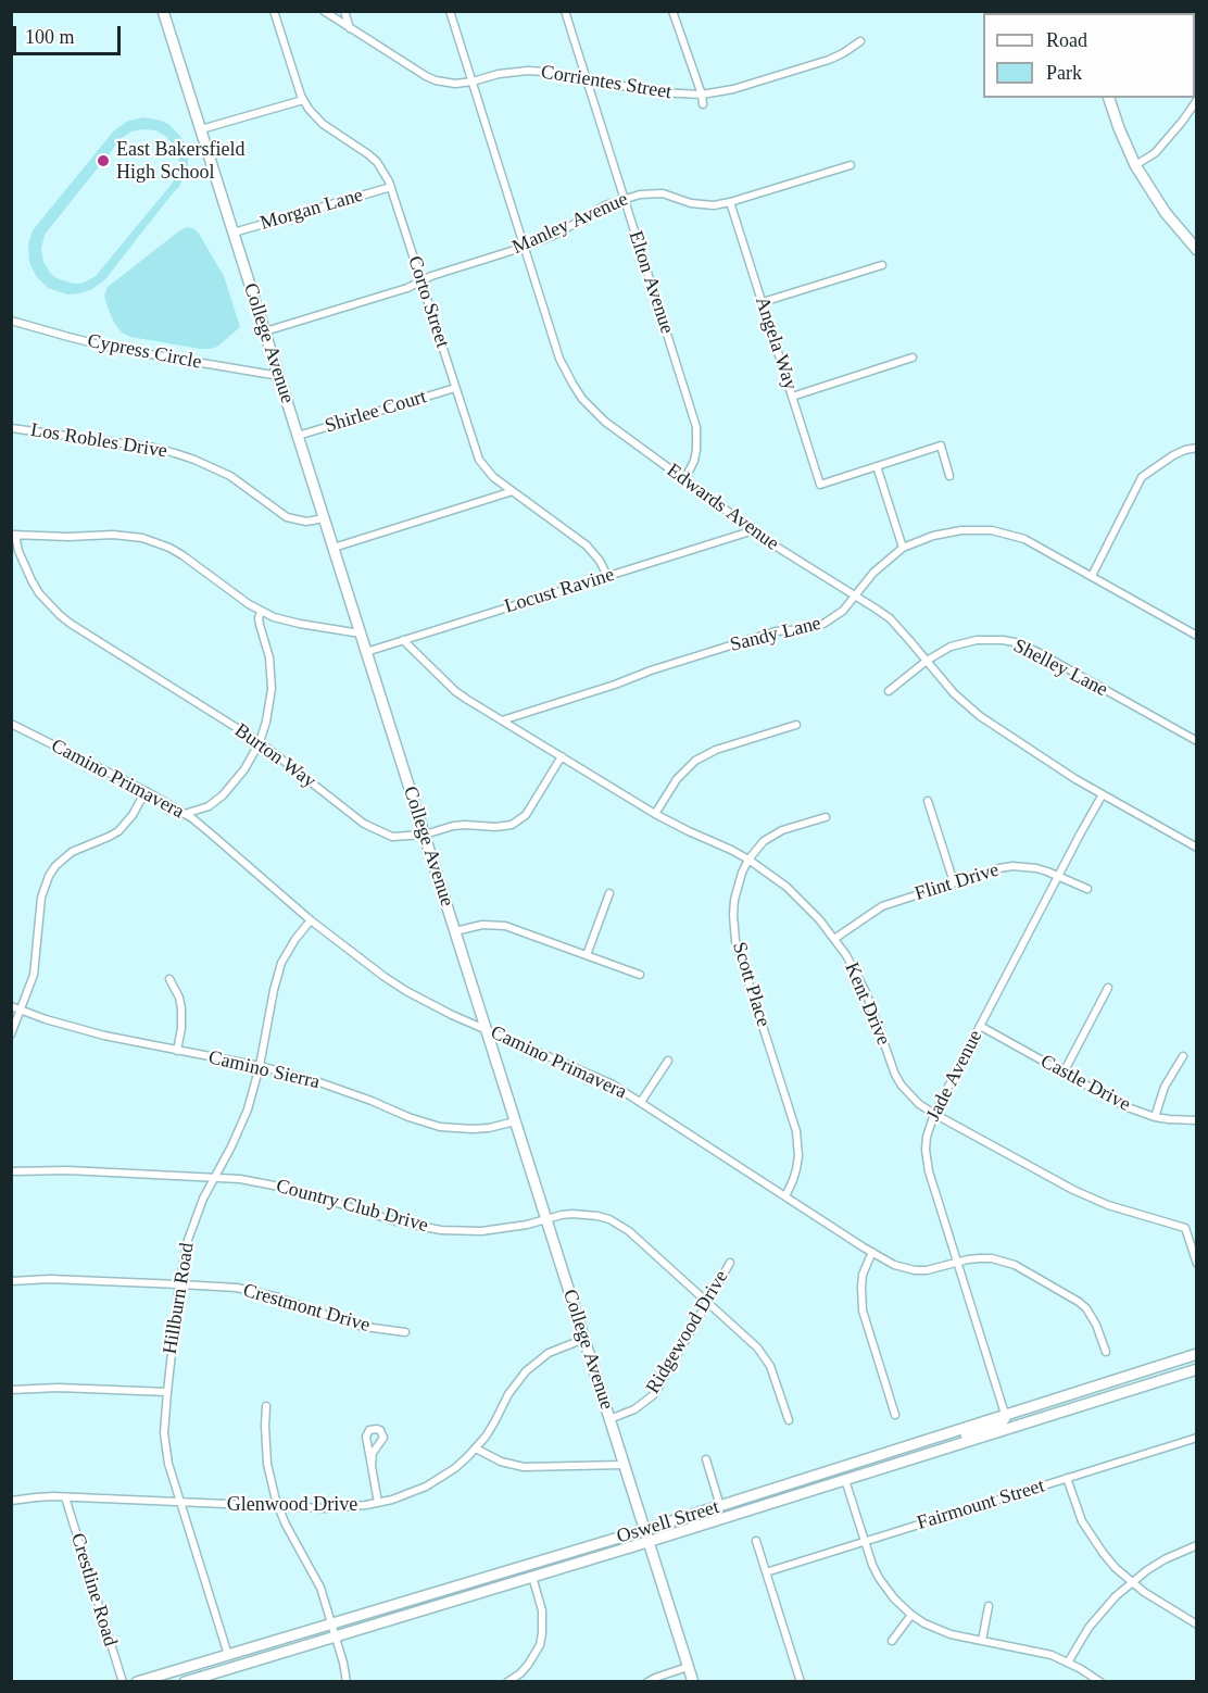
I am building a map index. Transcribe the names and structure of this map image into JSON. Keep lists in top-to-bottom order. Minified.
{"streets":{"main road":["College Avenue","Oswell Street"],"street":["Corrientes Street","Morgan Lane","Manley Avenue","Elton Avenue","Corto Street","Angela Way","Cypress Circle","Shirlee Court","Los Robles Drive","Edwards Avenue","Locust Ravine","Sandy Lane","Shelley Lane","Burton Way","Camino Primavera","Flint Drive","Scott Place","Kent Drive","Camino Sierra","Jade Avenue","Castle Drive","Country Club Drive","Hillburn Road","Crestmont Drive","Ridgewood Drive","Glenwood Drive","Fairmount Street","Crestline Road"]},"crossings":[["Corrientes Street","Elton Avenue"],["Corrientes Street","Edwards Avenue"],["Morgan Lane","Corto Street"],["Morgan Lane","College Avenue"],["Manley Avenue","Elton Avenue"],["Manley Avenue","Corto Street"],["Manley Avenue","College Avenue"],["Manley Avenue","Angela Way"],["Manley Avenue","Edwards Avenue"],["Elton Avenue","Edwards Avenue"],["Corto Street","Shirlee Court"],["Corto Street","Locust Ravine"],["College Avenue","Cypress Circle"],["College Avenue","Shirlee Court"],["College Avenue","Los Robles Drive"],["College Avenue","Locust Ravine"],["College Avenue","Burton Way"],["College Avenue","Camino Primavera"],["College Avenue","Camino Sierra"],["College Avenue","Country Club Drive"],["College Avenue","Ridgewood Drive"],["College Avenue","Glenwood Drive"],["College Avenue","Oswell Street"],["Edwards Avenue","Locust Ravine"],["Edwards Avenue","Sandy Lane"],["Edwards Avenue","Shelley Lane"],["Edwards Avenue","Jade Avenue"],["Locust Ravine","Kent Drive"],["Sandy Lane","Kent Drive"],["Burton Way","Kent Drive"],["Camino Primavera","Scott Place"],["Camino Primavera","Jade Avenue"],["Camino Primavera","Hillburn Road"],["Flint Drive","Kent Drive"],["Flint Drive","Jade Avenue"],["Scott Place","Kent Drive"],["Kent Drive","Jade Avenue"],["Camino Sierra","Hillburn Road"],["Jade Avenue","Castle Drive"],["Jade Avenue","Oswell Street"],["Country Club Drive","Hillburn Road"],["Country Club Drive","Ridgewood Drive"],["Hillburn Road","Crestmont Drive"],["Hillburn Road","Glenwood Drive"],["Hillburn Road","Oswell Street"],["Glenwood Drive","Crestline Road"]],"places":["East Bakersfield High School"],"legend":["Road","Park"],"scale_bar":"100 m"}
